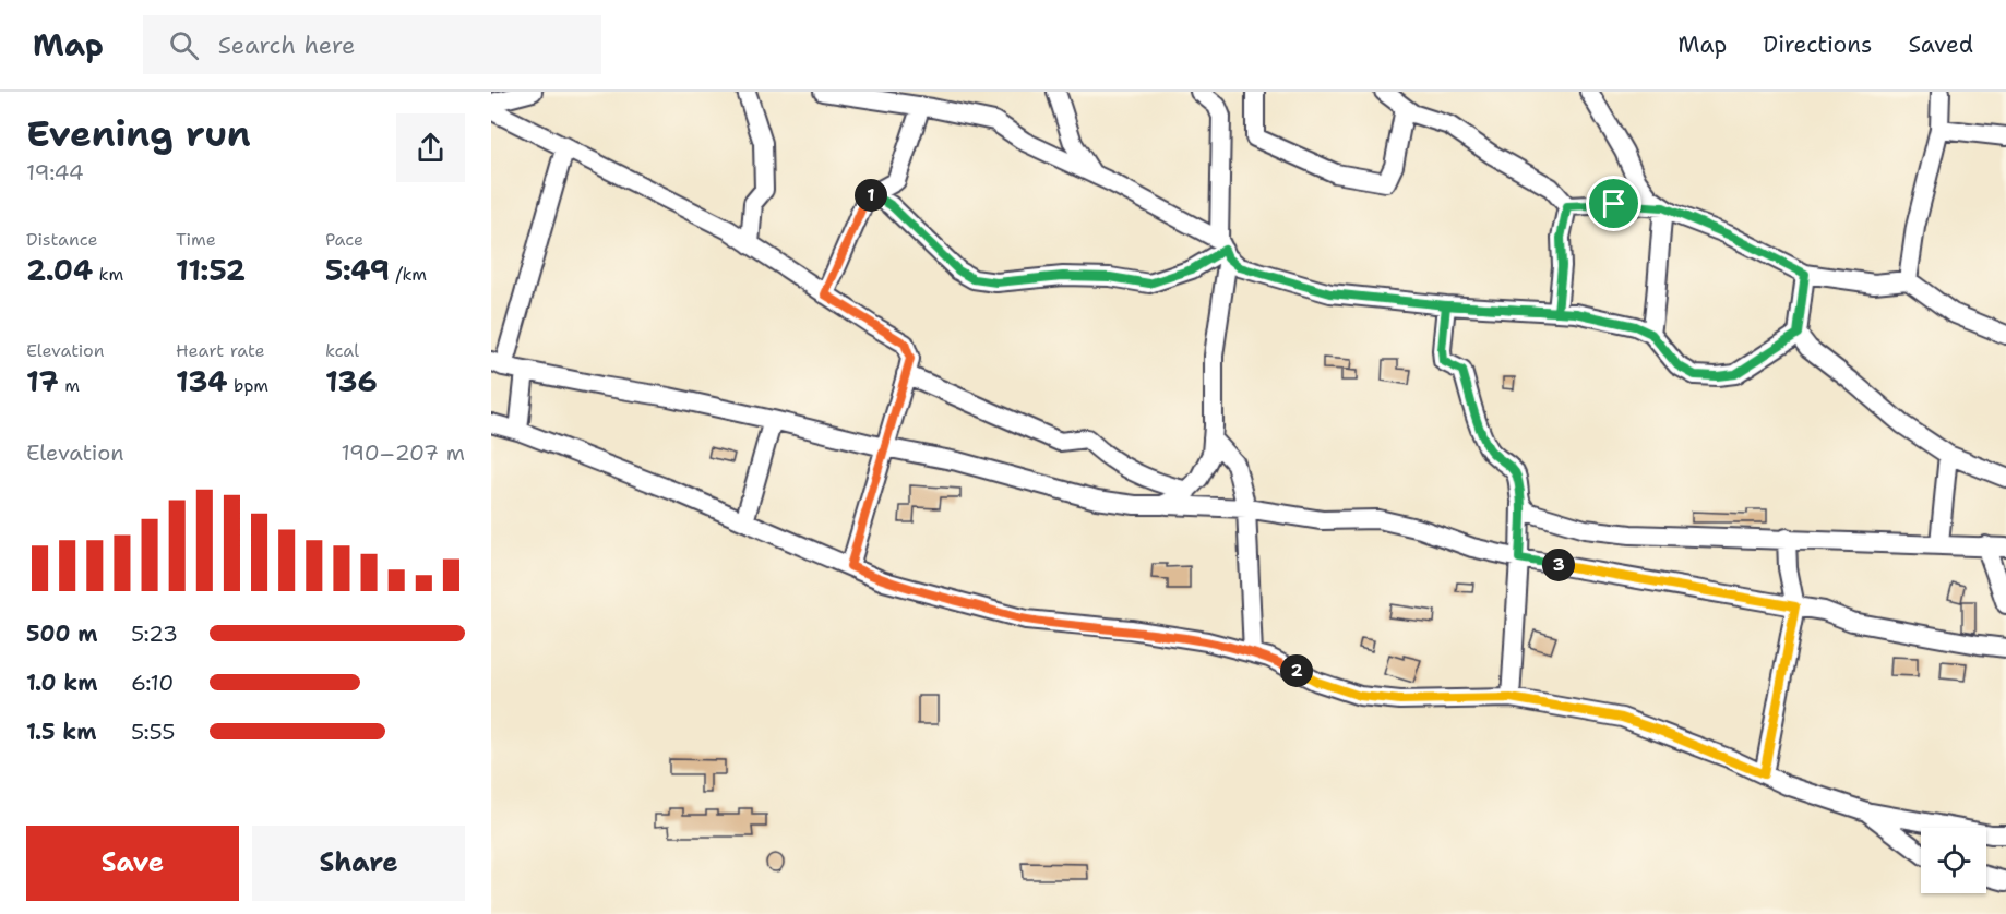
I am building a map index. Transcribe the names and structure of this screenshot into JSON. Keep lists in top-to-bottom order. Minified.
{"page":{"header":"Map","search":"Search here","nav":["Map","Directions","Saved"],"heading":["Evening run","19:44"],"pins":["1","3","2"],"stats":[["Distance","2.04 km"],["Time","11:52"],["Pace","5:49 /km"],["Elevation","17 m"],["Heart rate","134 bpm"],["kcal","136"]],"chart":["Elevation","190–207 m"],"list":[{"name":"500 m","note":"5:23"},{"name":"1.0 km","note":"6:10"},{"name":"1.5 km","note":"5:55"}],"buttons":["Save","Share"]}}
